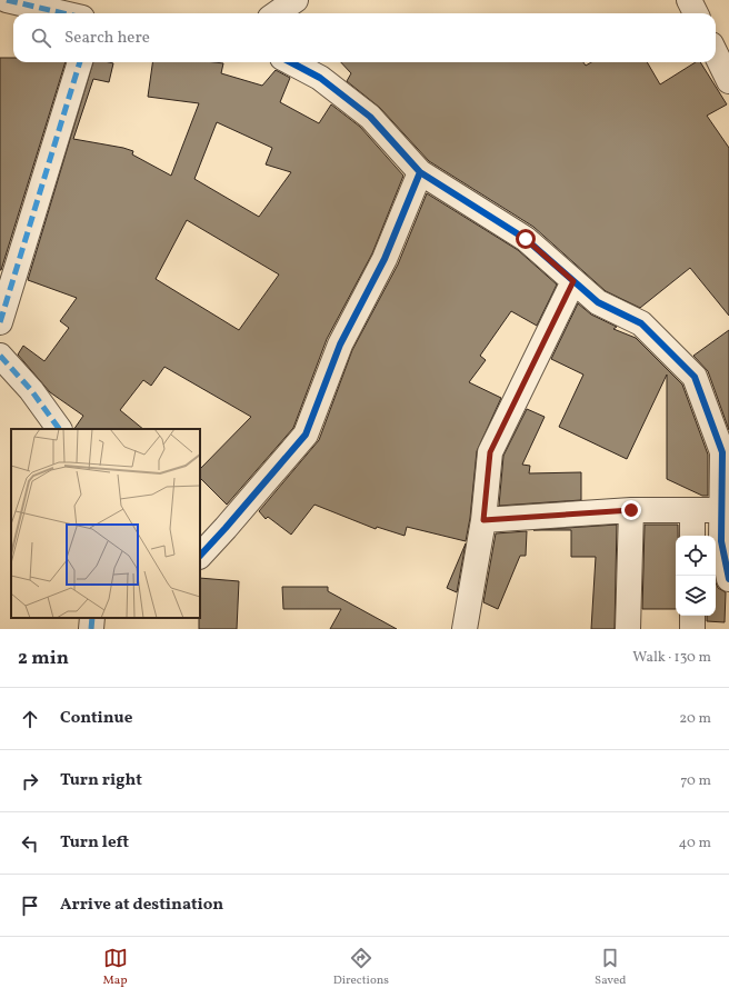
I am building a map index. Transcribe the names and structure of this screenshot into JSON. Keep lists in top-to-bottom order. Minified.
{"page":{"search":"Search here","heading":["2 min","Walk · 130 m"],"list":[["Continue","20 m"],["Turn right","70 m"],["Turn left","40 m"],"Arrive at destination"],"nav":["Map","Directions","Saved"]}}
